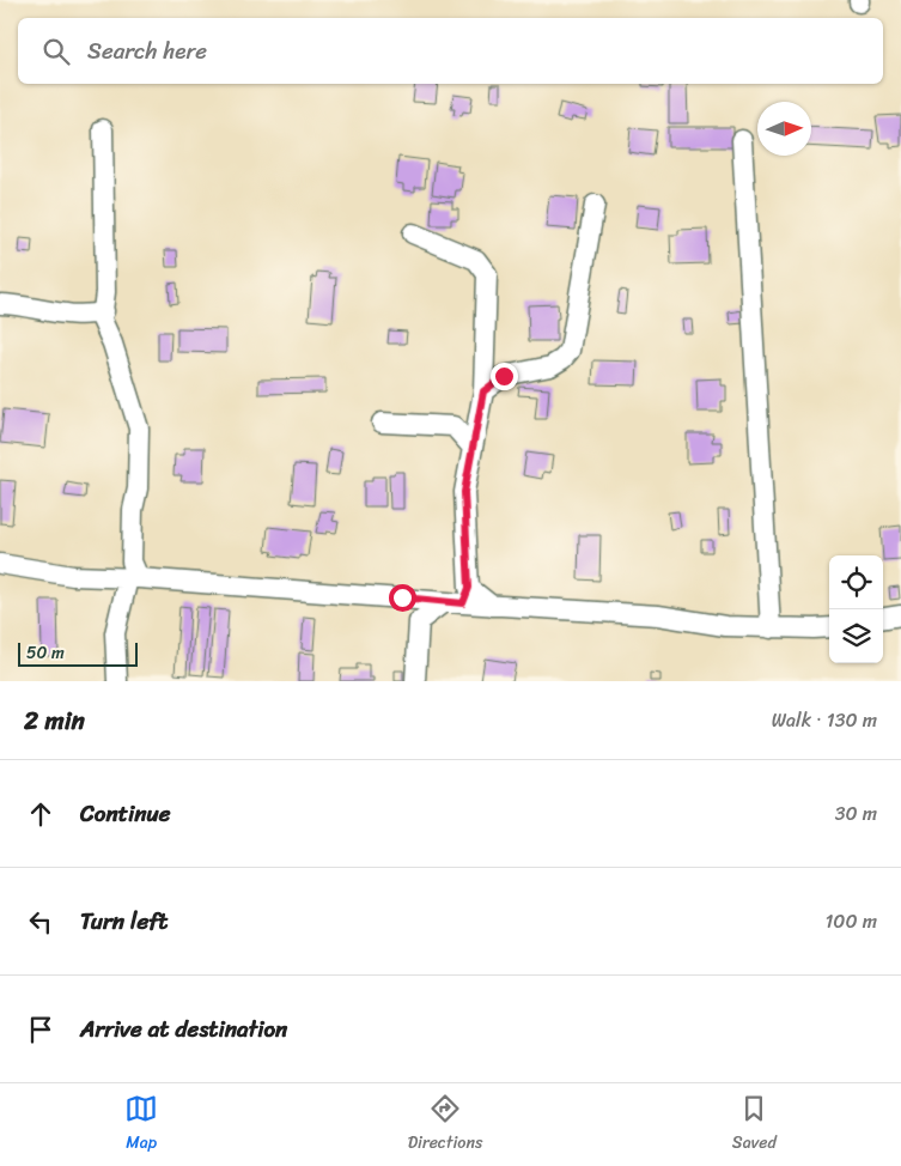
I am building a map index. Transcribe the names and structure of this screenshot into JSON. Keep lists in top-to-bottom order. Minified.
{"scale_bar":"50 m","north":"right","page":{"search":"Search here","scale":"50 m","heading":["2 min","Walk · 130 m"],"list":[["Continue","30 m"],["Turn left","100 m"],"Arrive at destination"],"nav":["Map","Directions","Saved"]}}
